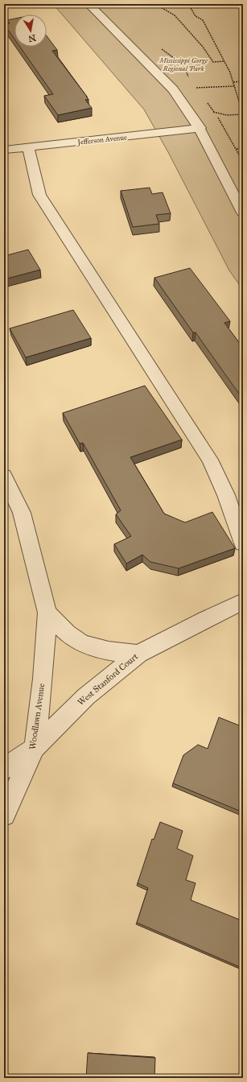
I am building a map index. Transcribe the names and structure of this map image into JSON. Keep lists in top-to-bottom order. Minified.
{"streets":{"street":["Jefferson Avenue","West Stanford Court","Woodlawn Avenue"]},"crossings":[["West Stanford Court","Woodlawn Avenue"]],"parks":["Mississippi Gorge Regional Park"],"north":"bottom"}
